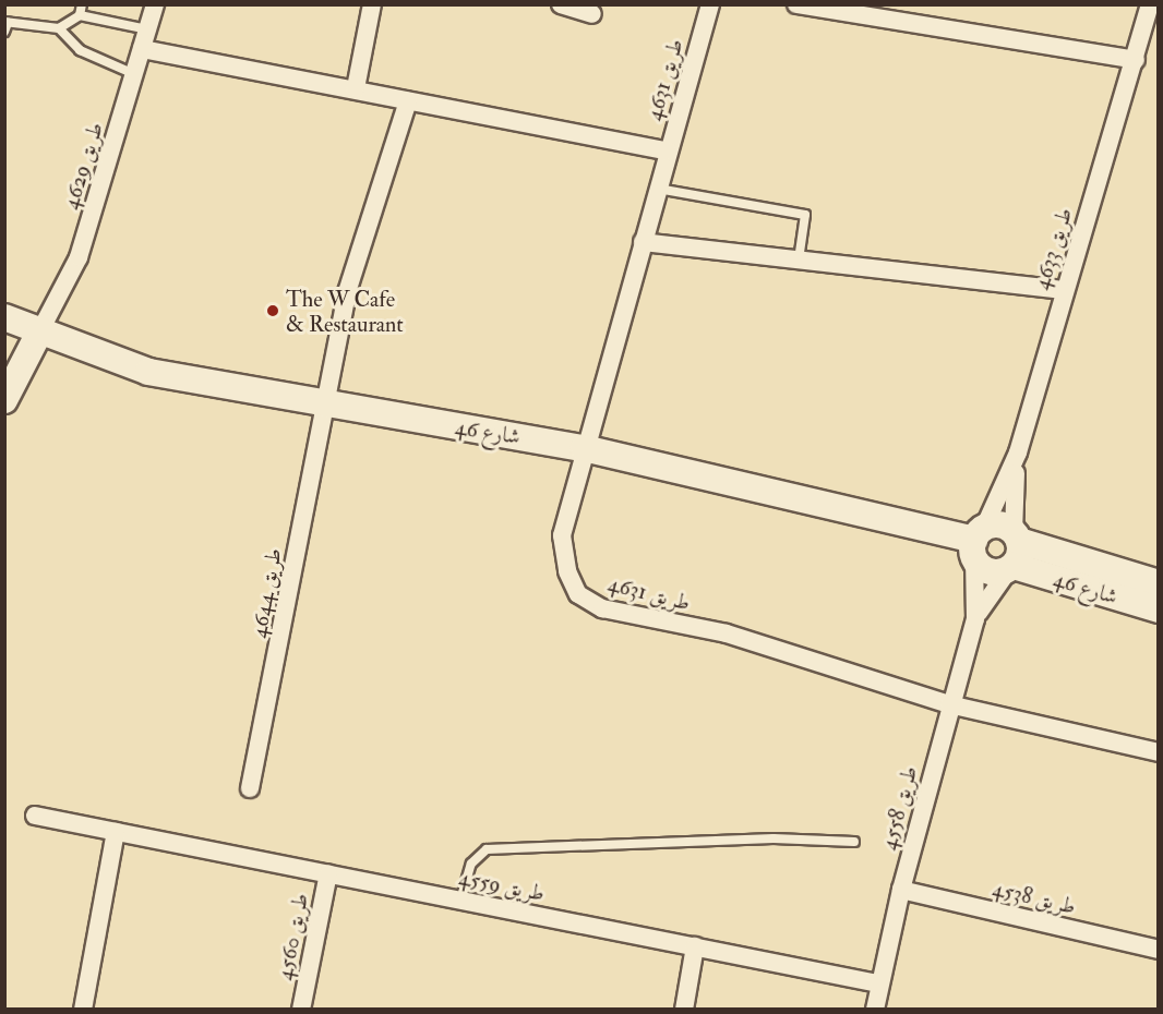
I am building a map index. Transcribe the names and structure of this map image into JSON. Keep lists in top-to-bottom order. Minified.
{"streets":{"street":["طريق 4631","طريق 4629","طريق 4633","شارع 46","طريق 4644","طريق 4558","طريق 4559","طريق 4538","طريق 4560"]},"crossings":[["طريق 4631","شارع 46"],["طريق 4631","طريق 4558"],["طريق 4629","شارع 46"],["طريق 4633","شارع 46"],["طريق 4633","طريق 4558"],["شارع 46","طريق 4644"],["شارع 46","طريق 4558"],["طريق 4558","طريق 4559"],["طريق 4558","طريق 4538"],["طريق 4559","طريق 4560"]],"places":["The W Cafe & Restaurant"]}
